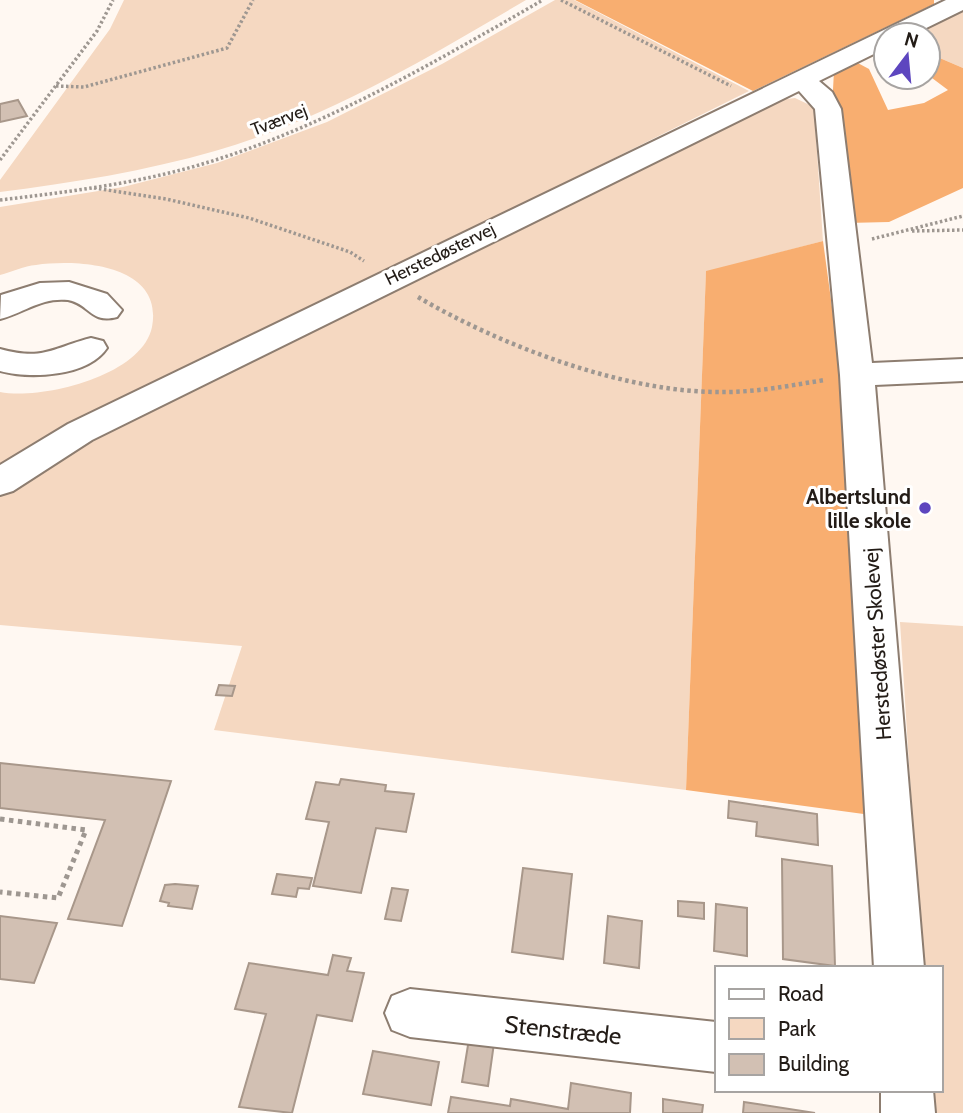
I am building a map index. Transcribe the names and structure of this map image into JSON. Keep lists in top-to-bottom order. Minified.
{"streets":{"street":["Herstedøstervej","Herstedøster Skolevej","Stenstræde"],"path":["Tværvej"]},"crossings":[["Herstedøstervej","Herstedøster Skolevej"]],"places":["Albertslund lille skole"],"legend":["Road","Park","Building"],"north":"top"}
